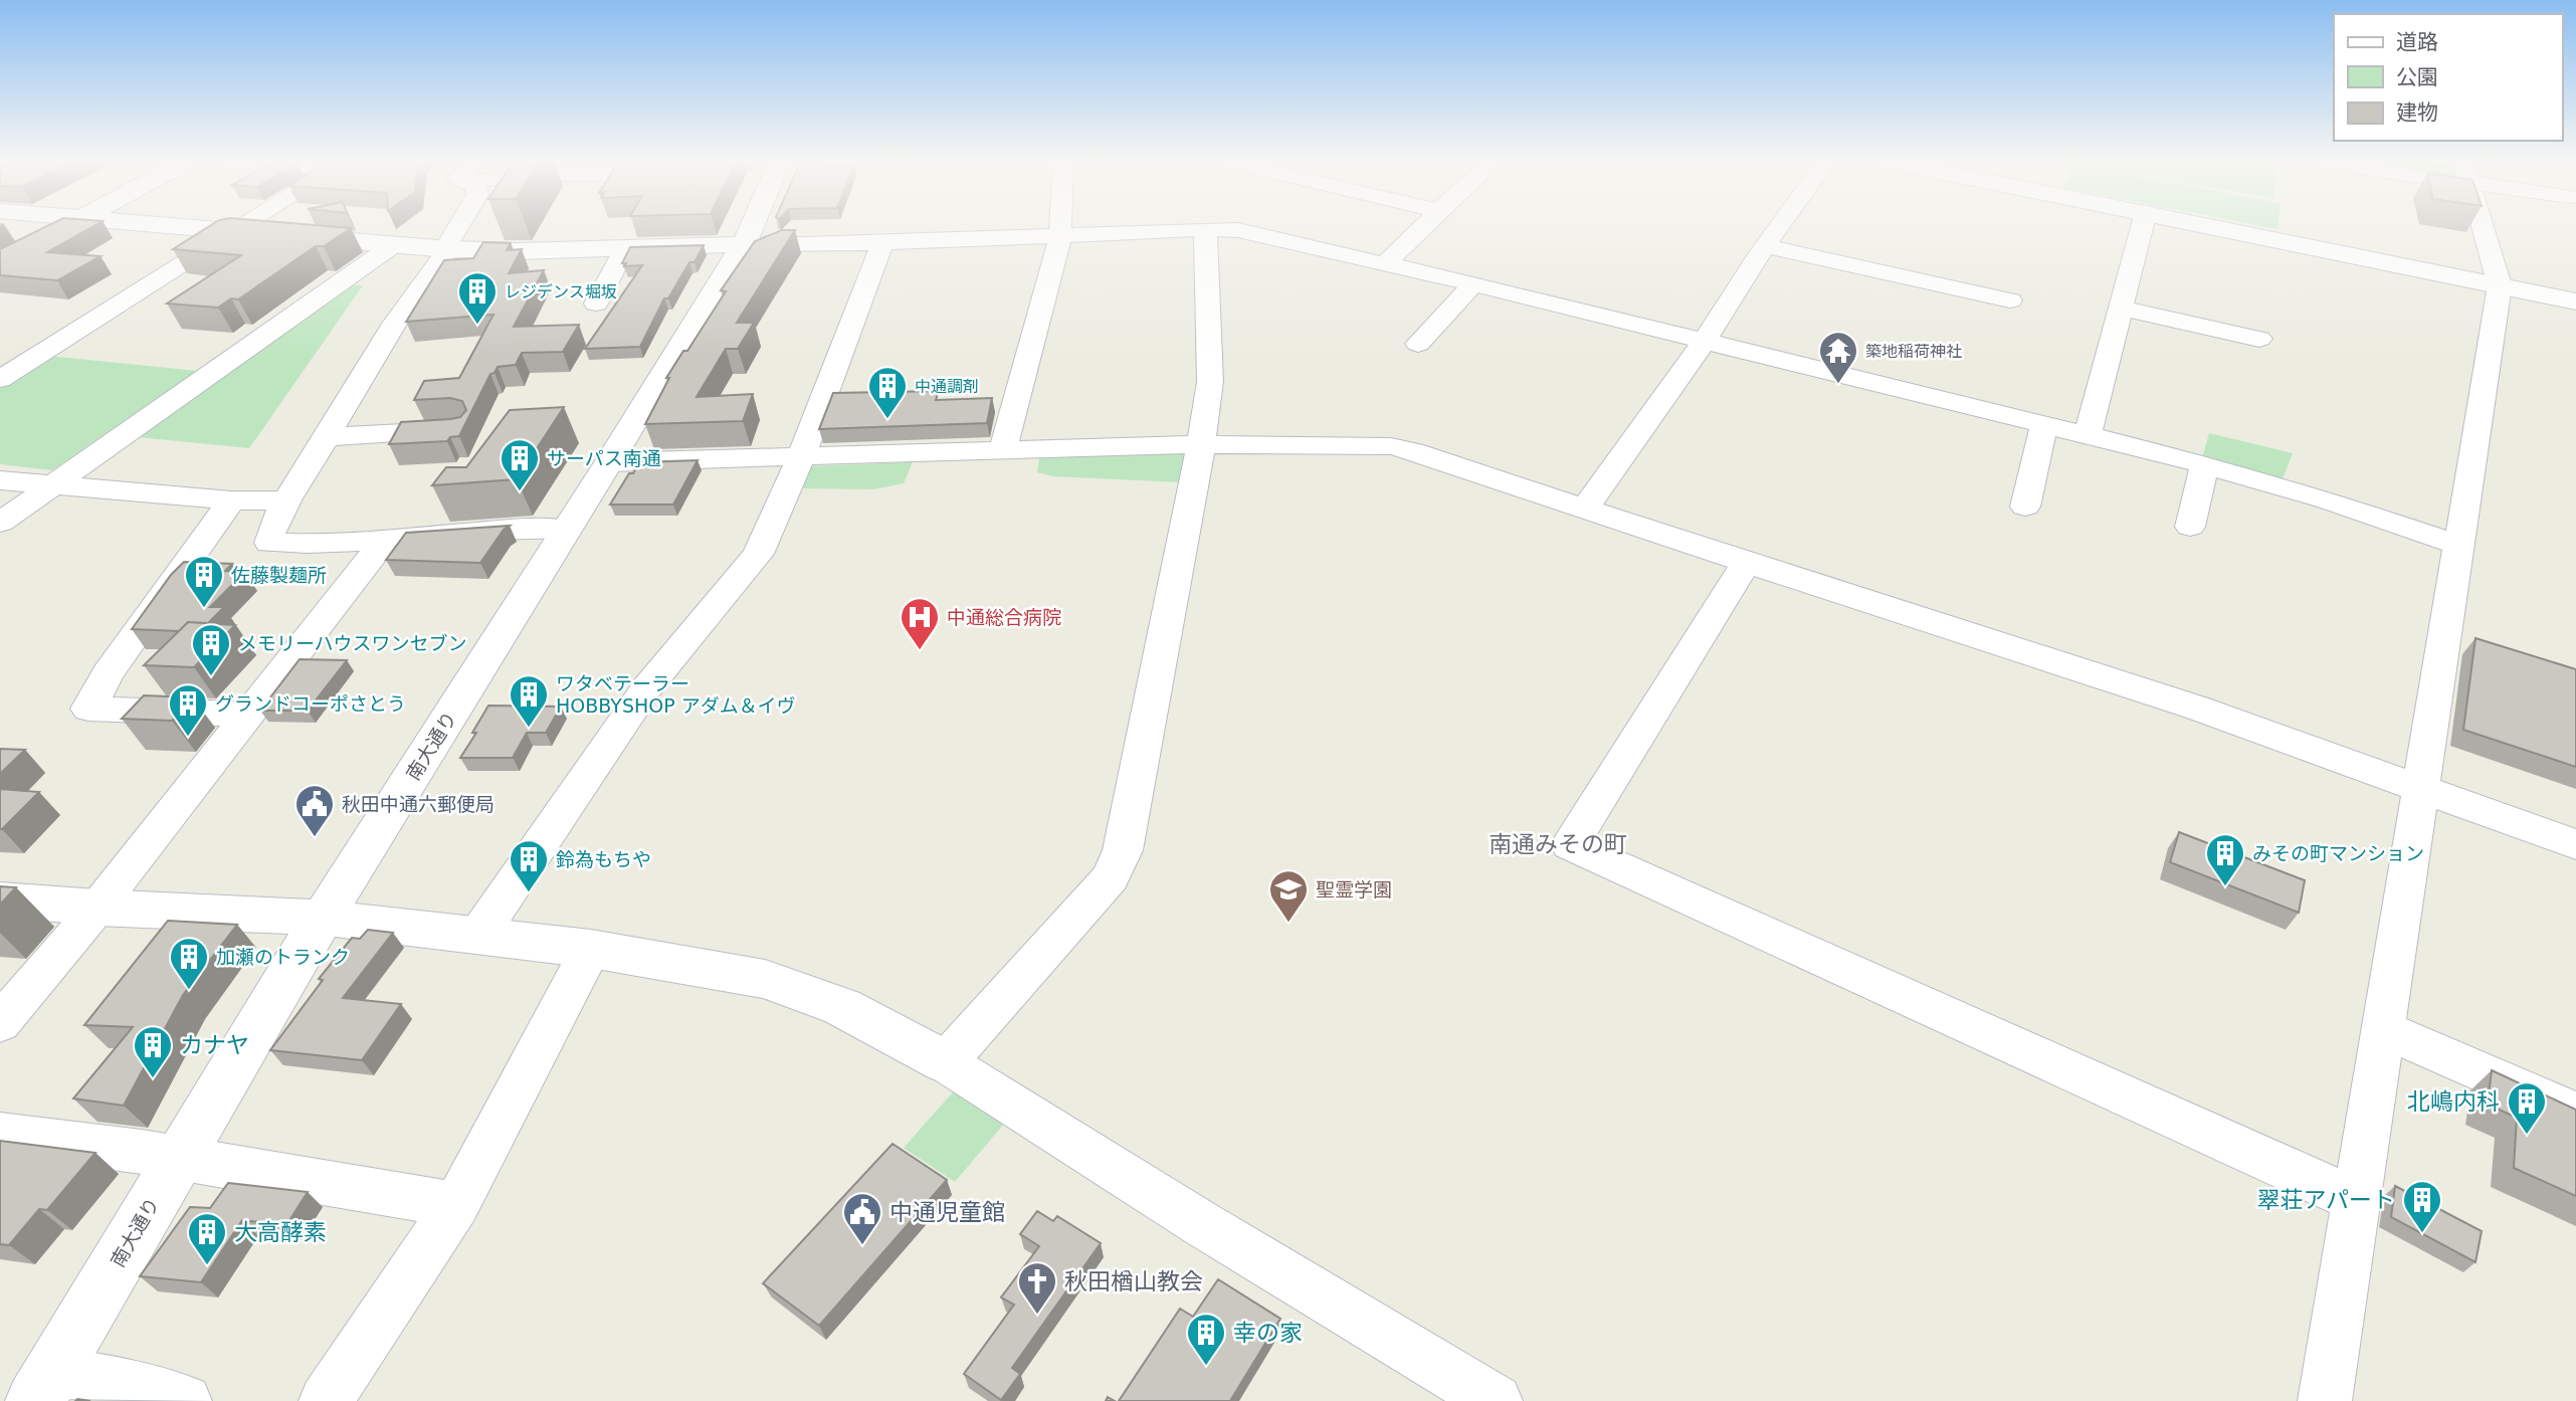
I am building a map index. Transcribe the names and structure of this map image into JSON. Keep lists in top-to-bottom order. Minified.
{"streets":{"street":["南大通り"]},"districts":["南通みその町"],"places":{"building":["レジデンス堀坂","中通調剤","サーパス南通","佐藤製麺所","メモリーハウスワンセブン","ワタベテーラー HOBBYSHOP アダム＆イヴ","グランドコーポさとう","みその町マンション","鈴為もちや","加瀬のトランク","カナヤ","北嶋内科","翠荘アパート","大高酵素","幸の家"],"temple":["築地稲荷神社"],"hospital":["中通総合病院"],"public building":["秋田中通六郵便局","中通児童館"],"school or university":["聖霊学園"],"church":["秋田楢山教会"]},"legend":["道路","公園","建物"]}
